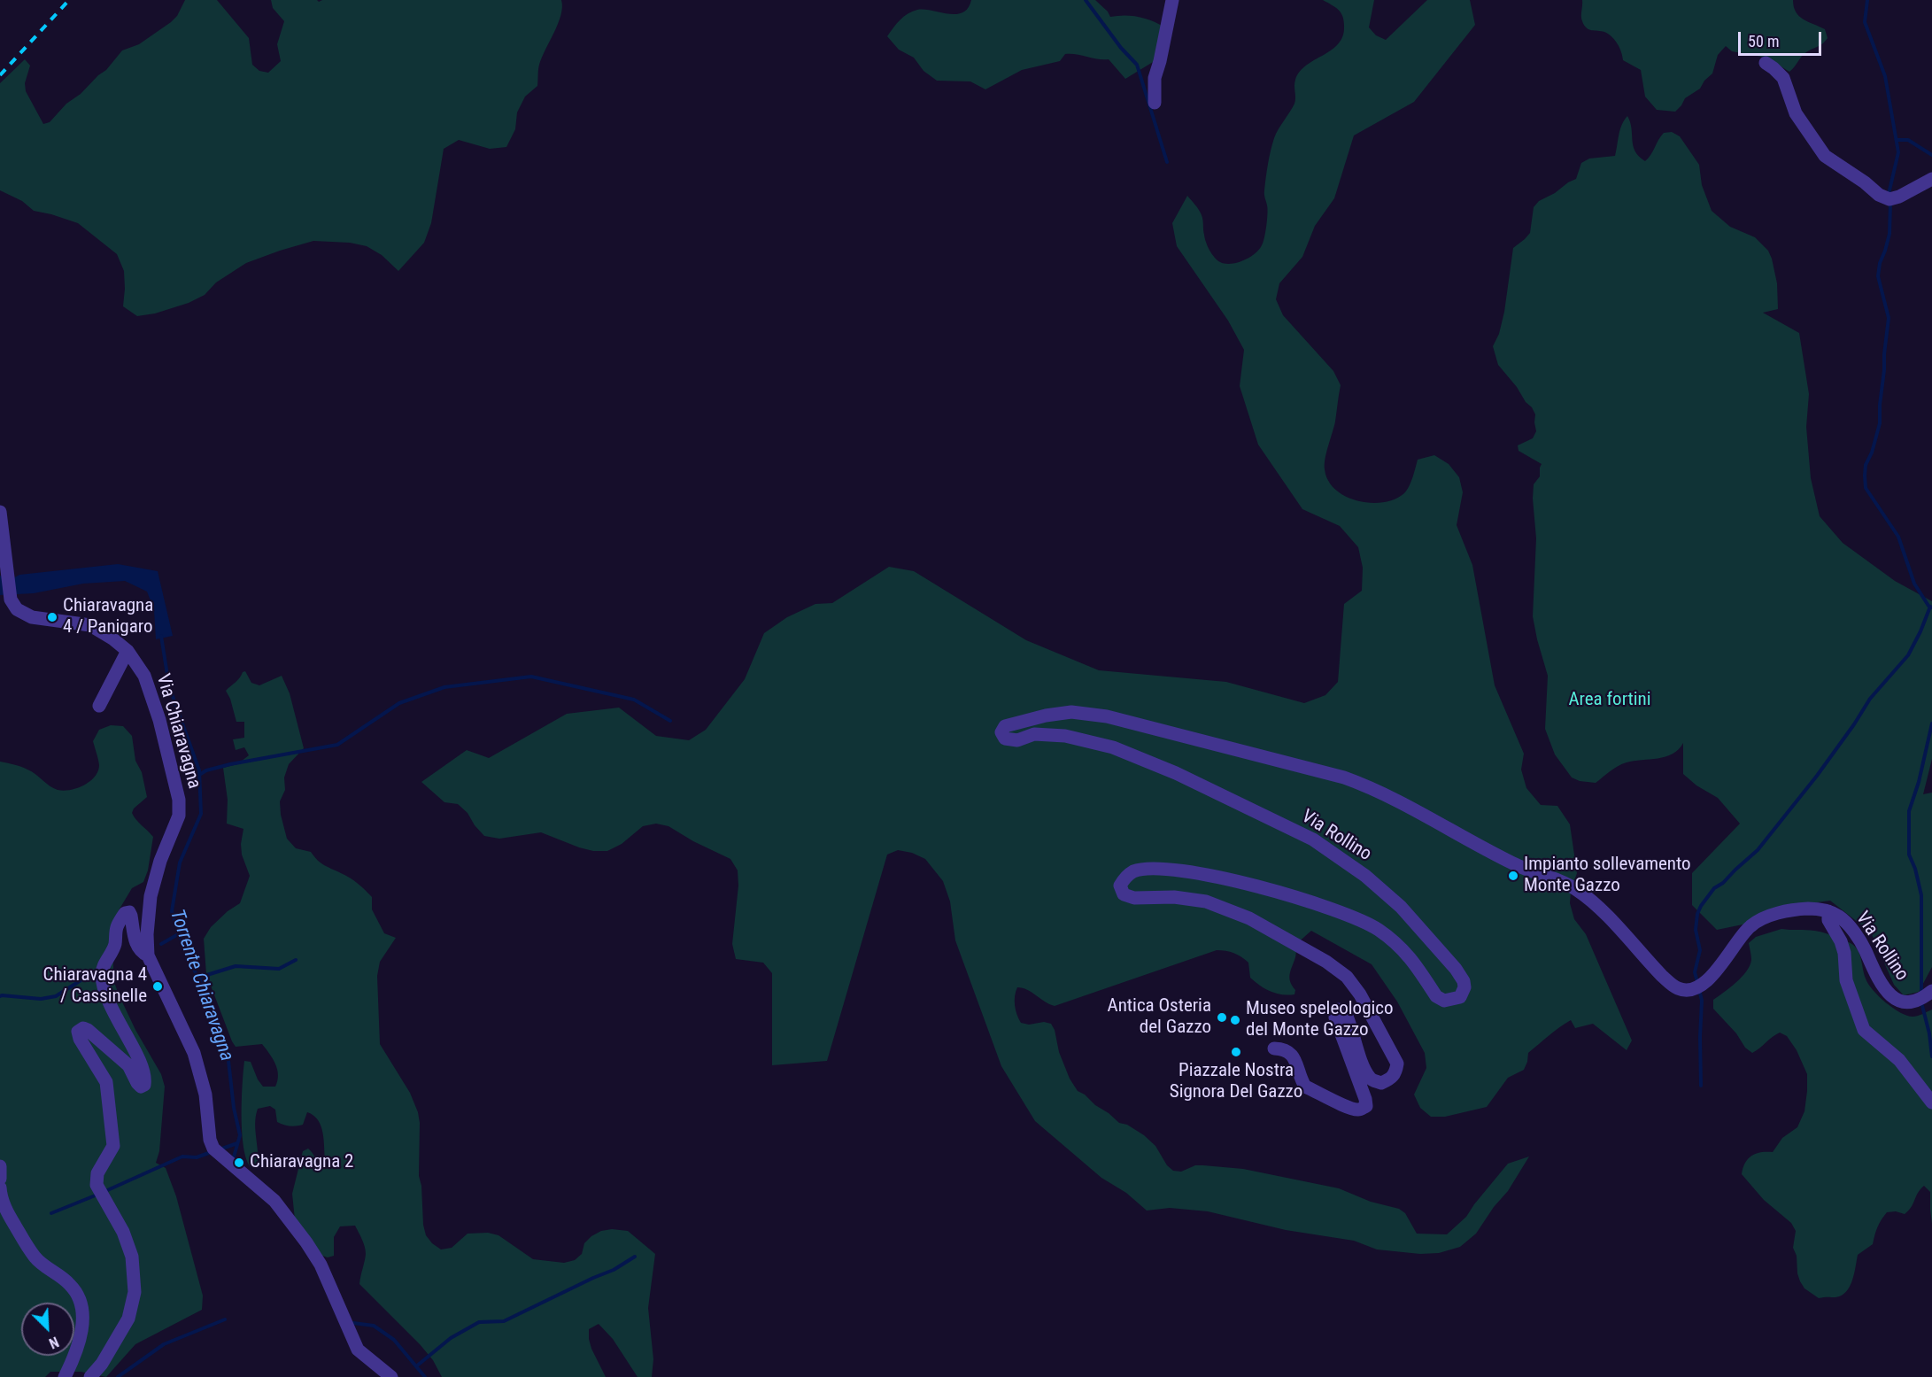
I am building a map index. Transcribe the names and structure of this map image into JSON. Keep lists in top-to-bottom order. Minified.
{"streets":{"street":["Via Chiaravagna","Via Rollino"]},"water":["Torrente Chiaravagna"],"parks":["Area fortini"],"places":["Chiaravagna 4 / Panigaro","Impianto sollevamento Monte Gazzo","Chiaravagna 4 / Cassinelle","Antica Osteria del Gazzo","Museo speleologico del Monte Gazzo","Piazzale Nostra Signora Del Gazzo","Chiaravagna 2"],"scale_bar":"50 m","north":"bottom right"}
